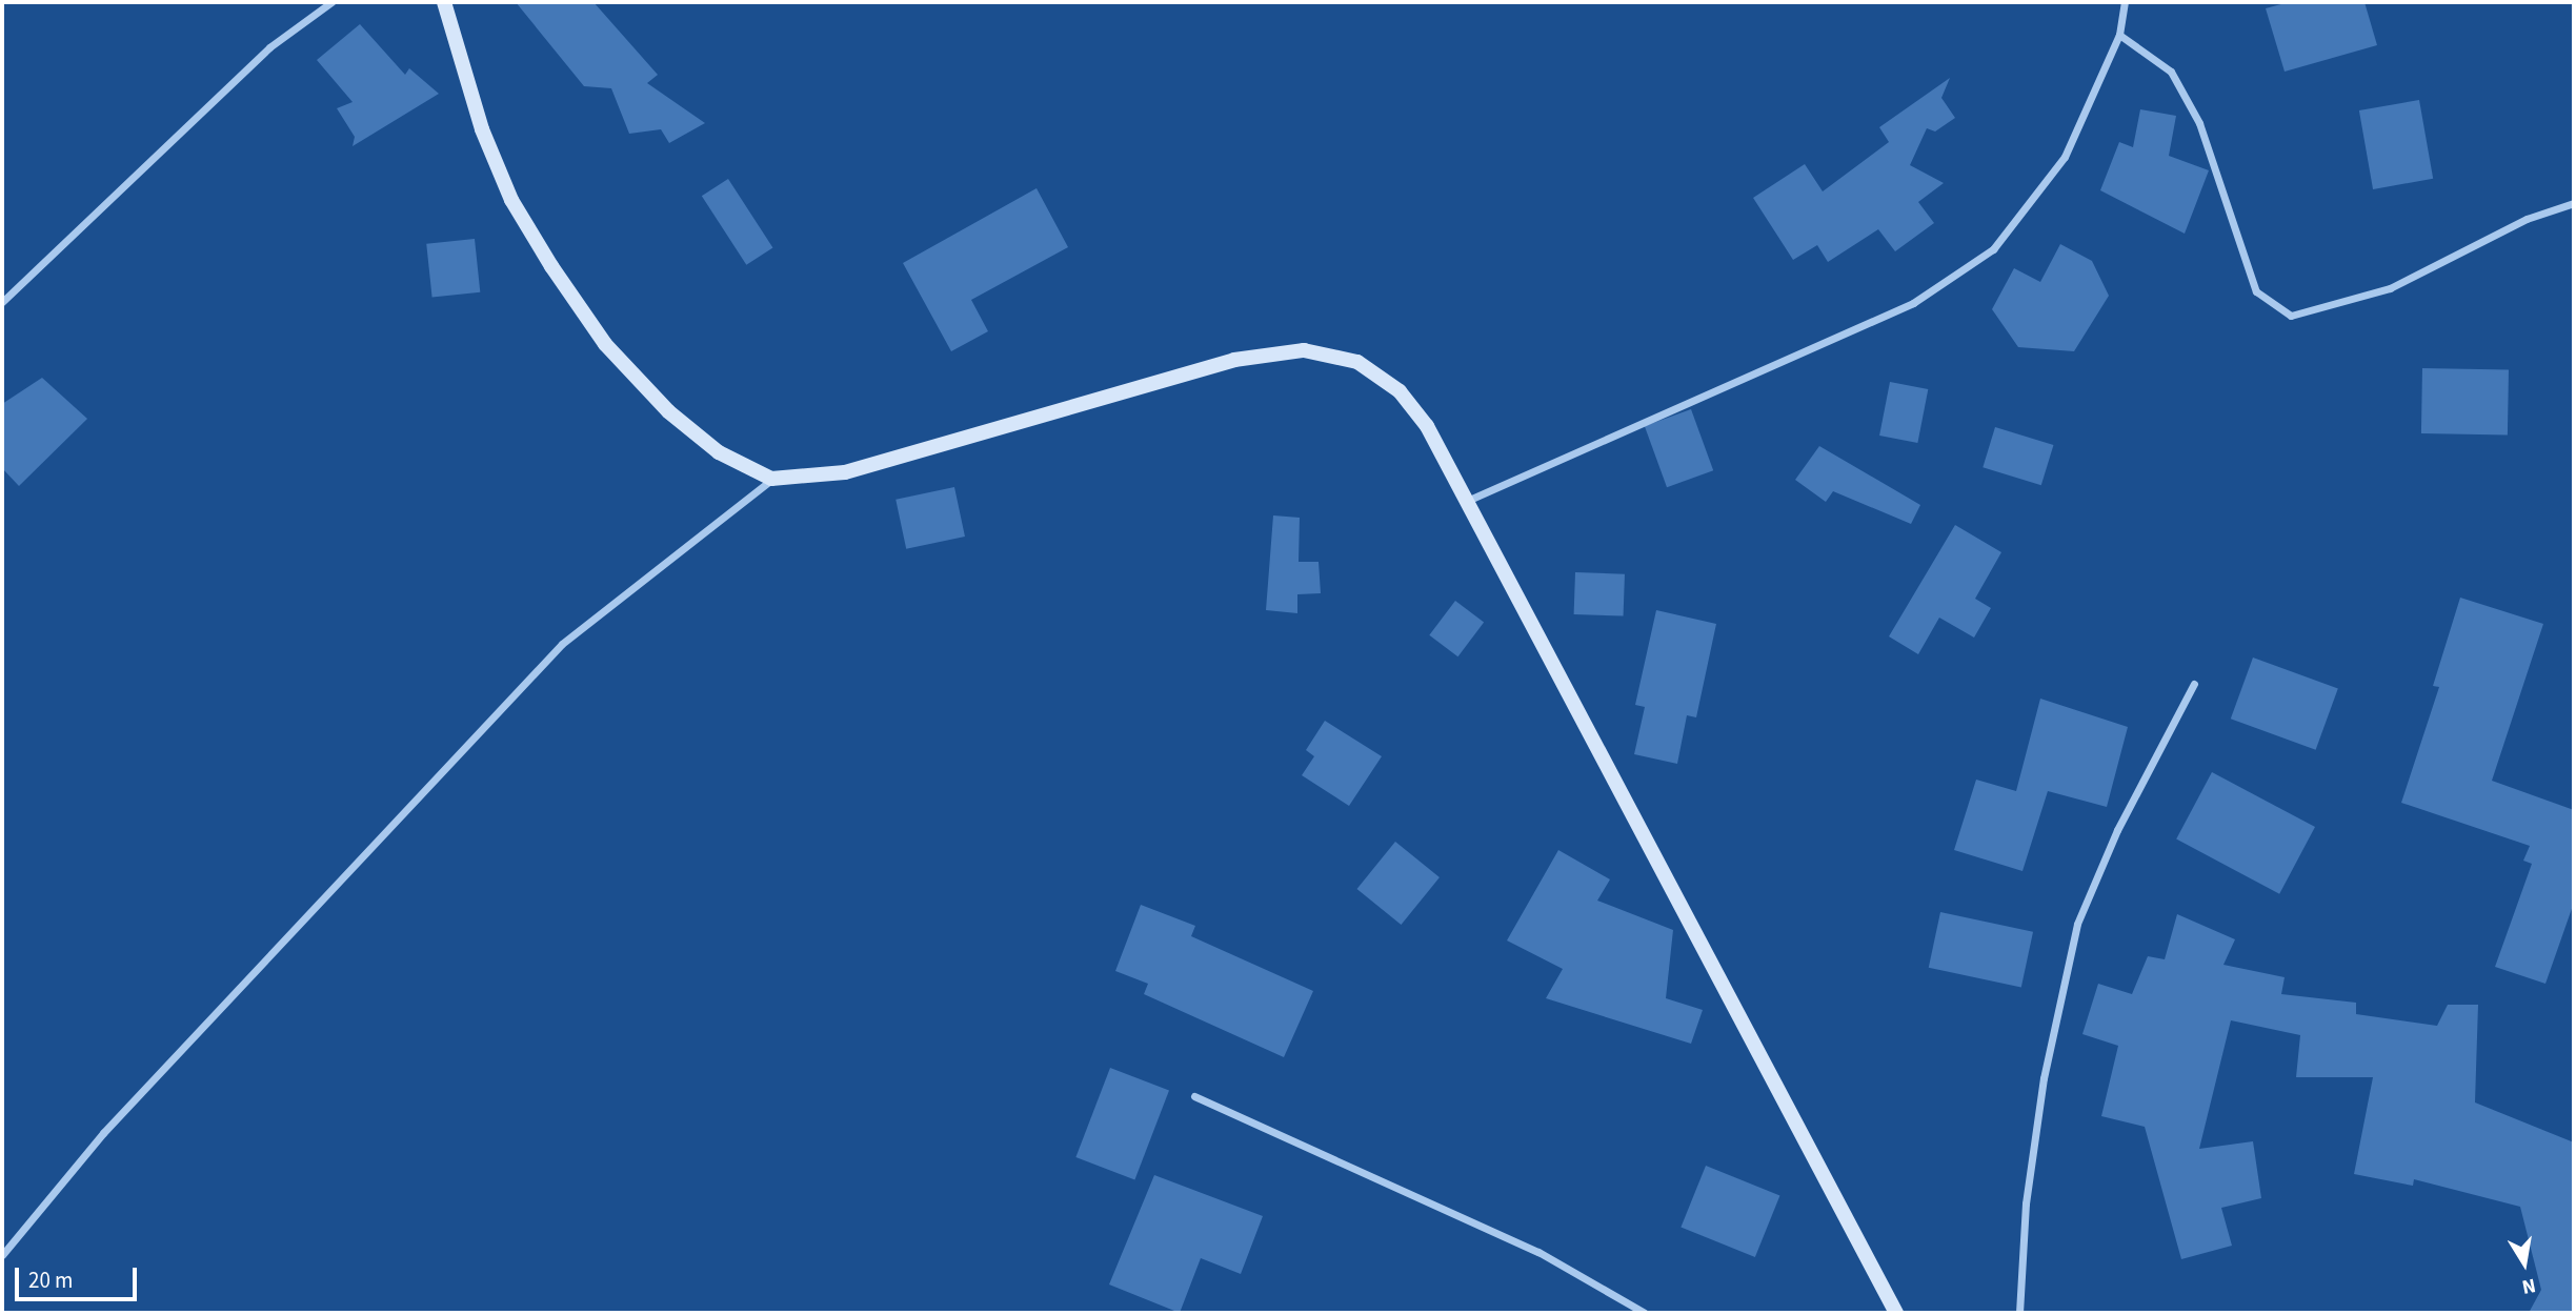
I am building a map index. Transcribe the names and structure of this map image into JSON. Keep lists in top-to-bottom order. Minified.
{"scale_bar":"20 m","north":"bottom"}
